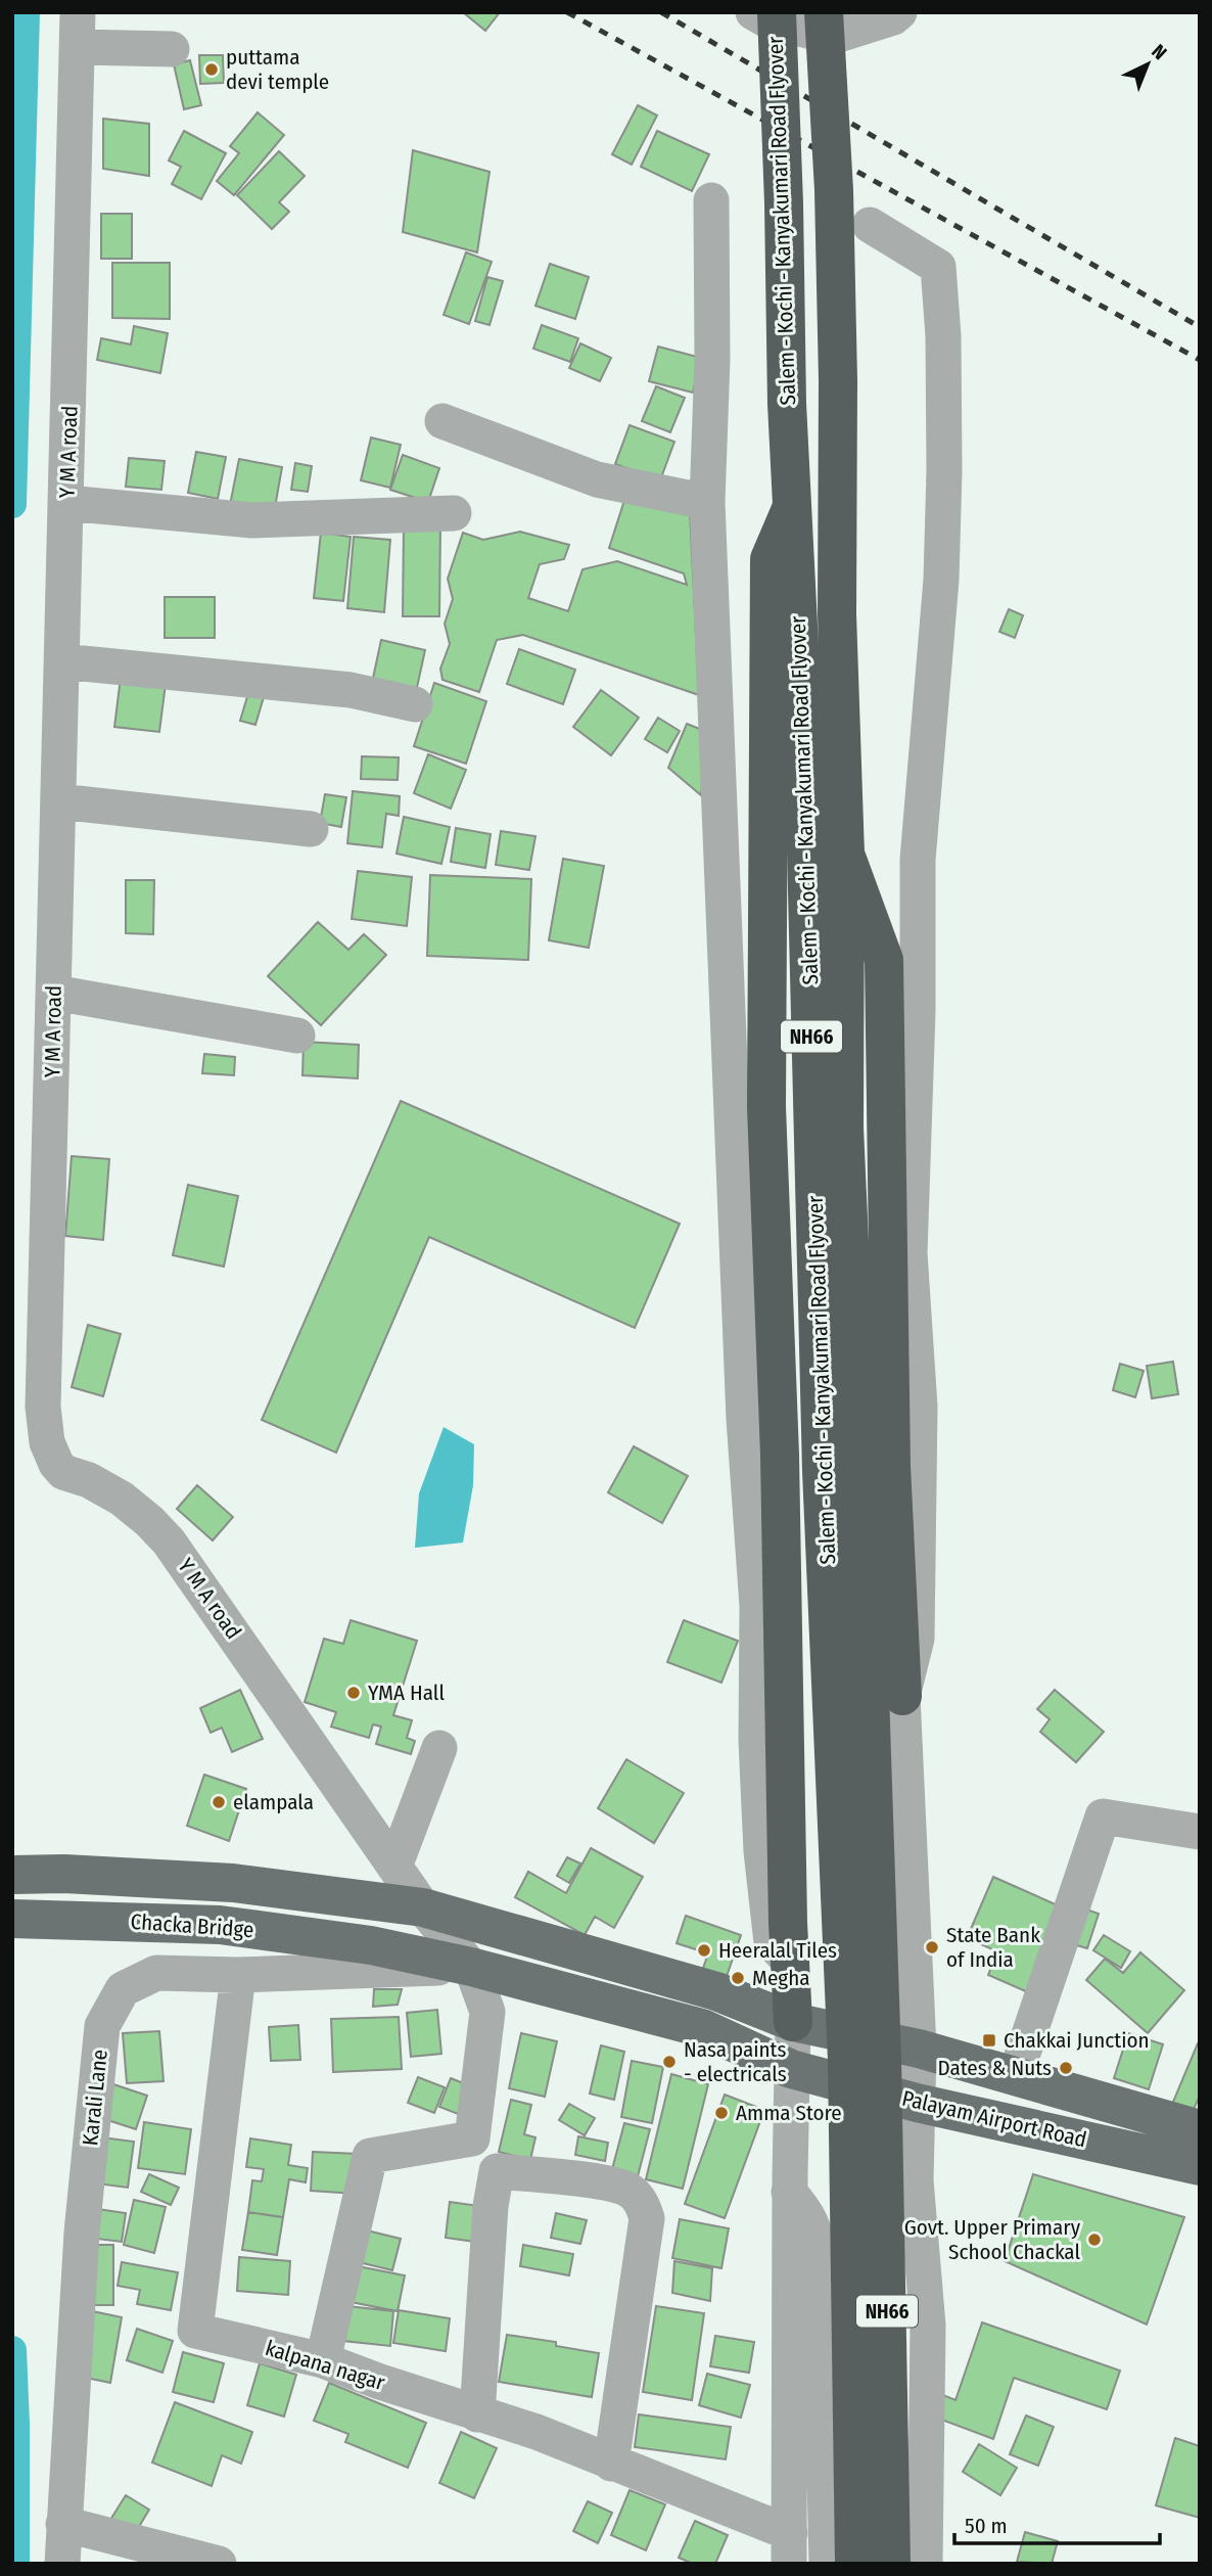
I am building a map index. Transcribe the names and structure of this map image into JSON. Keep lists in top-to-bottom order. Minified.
{"streets":{"highway":["Salem - Kochi - Kanyakumari Road Flyover","NH66"],"main road":["Chacka Bridge","Palayam Airport Road"],"street":["Y M A road","Karali Lane","kalpana nagar"]},"crossings":[["Salem - Kochi - Kanyakumari Road Flyover","NH66"],["Y M A road","Chacka Bridge"],["Y M A road","Karali Lane"],["Y M A road","Palayam Airport Road"],["Chacka Bridge","Karali Lane"],["Chacka Bridge","Palayam Airport Road"],["Karali Lane","Palayam Airport Road"],["Karali Lane","kalpana nagar"]],"places":{"other":["puttama devi temple","YMA Hall","elampala","State Bank of India","Heeralal Tiles","Megha","Nasa paints - electricals","Dates & Nuts","Amma Store","Govt. Upper Primary School Chackal"],"transit":["Chakkai Junction"]},"scale_bar":"50 m","north":"top right"}
